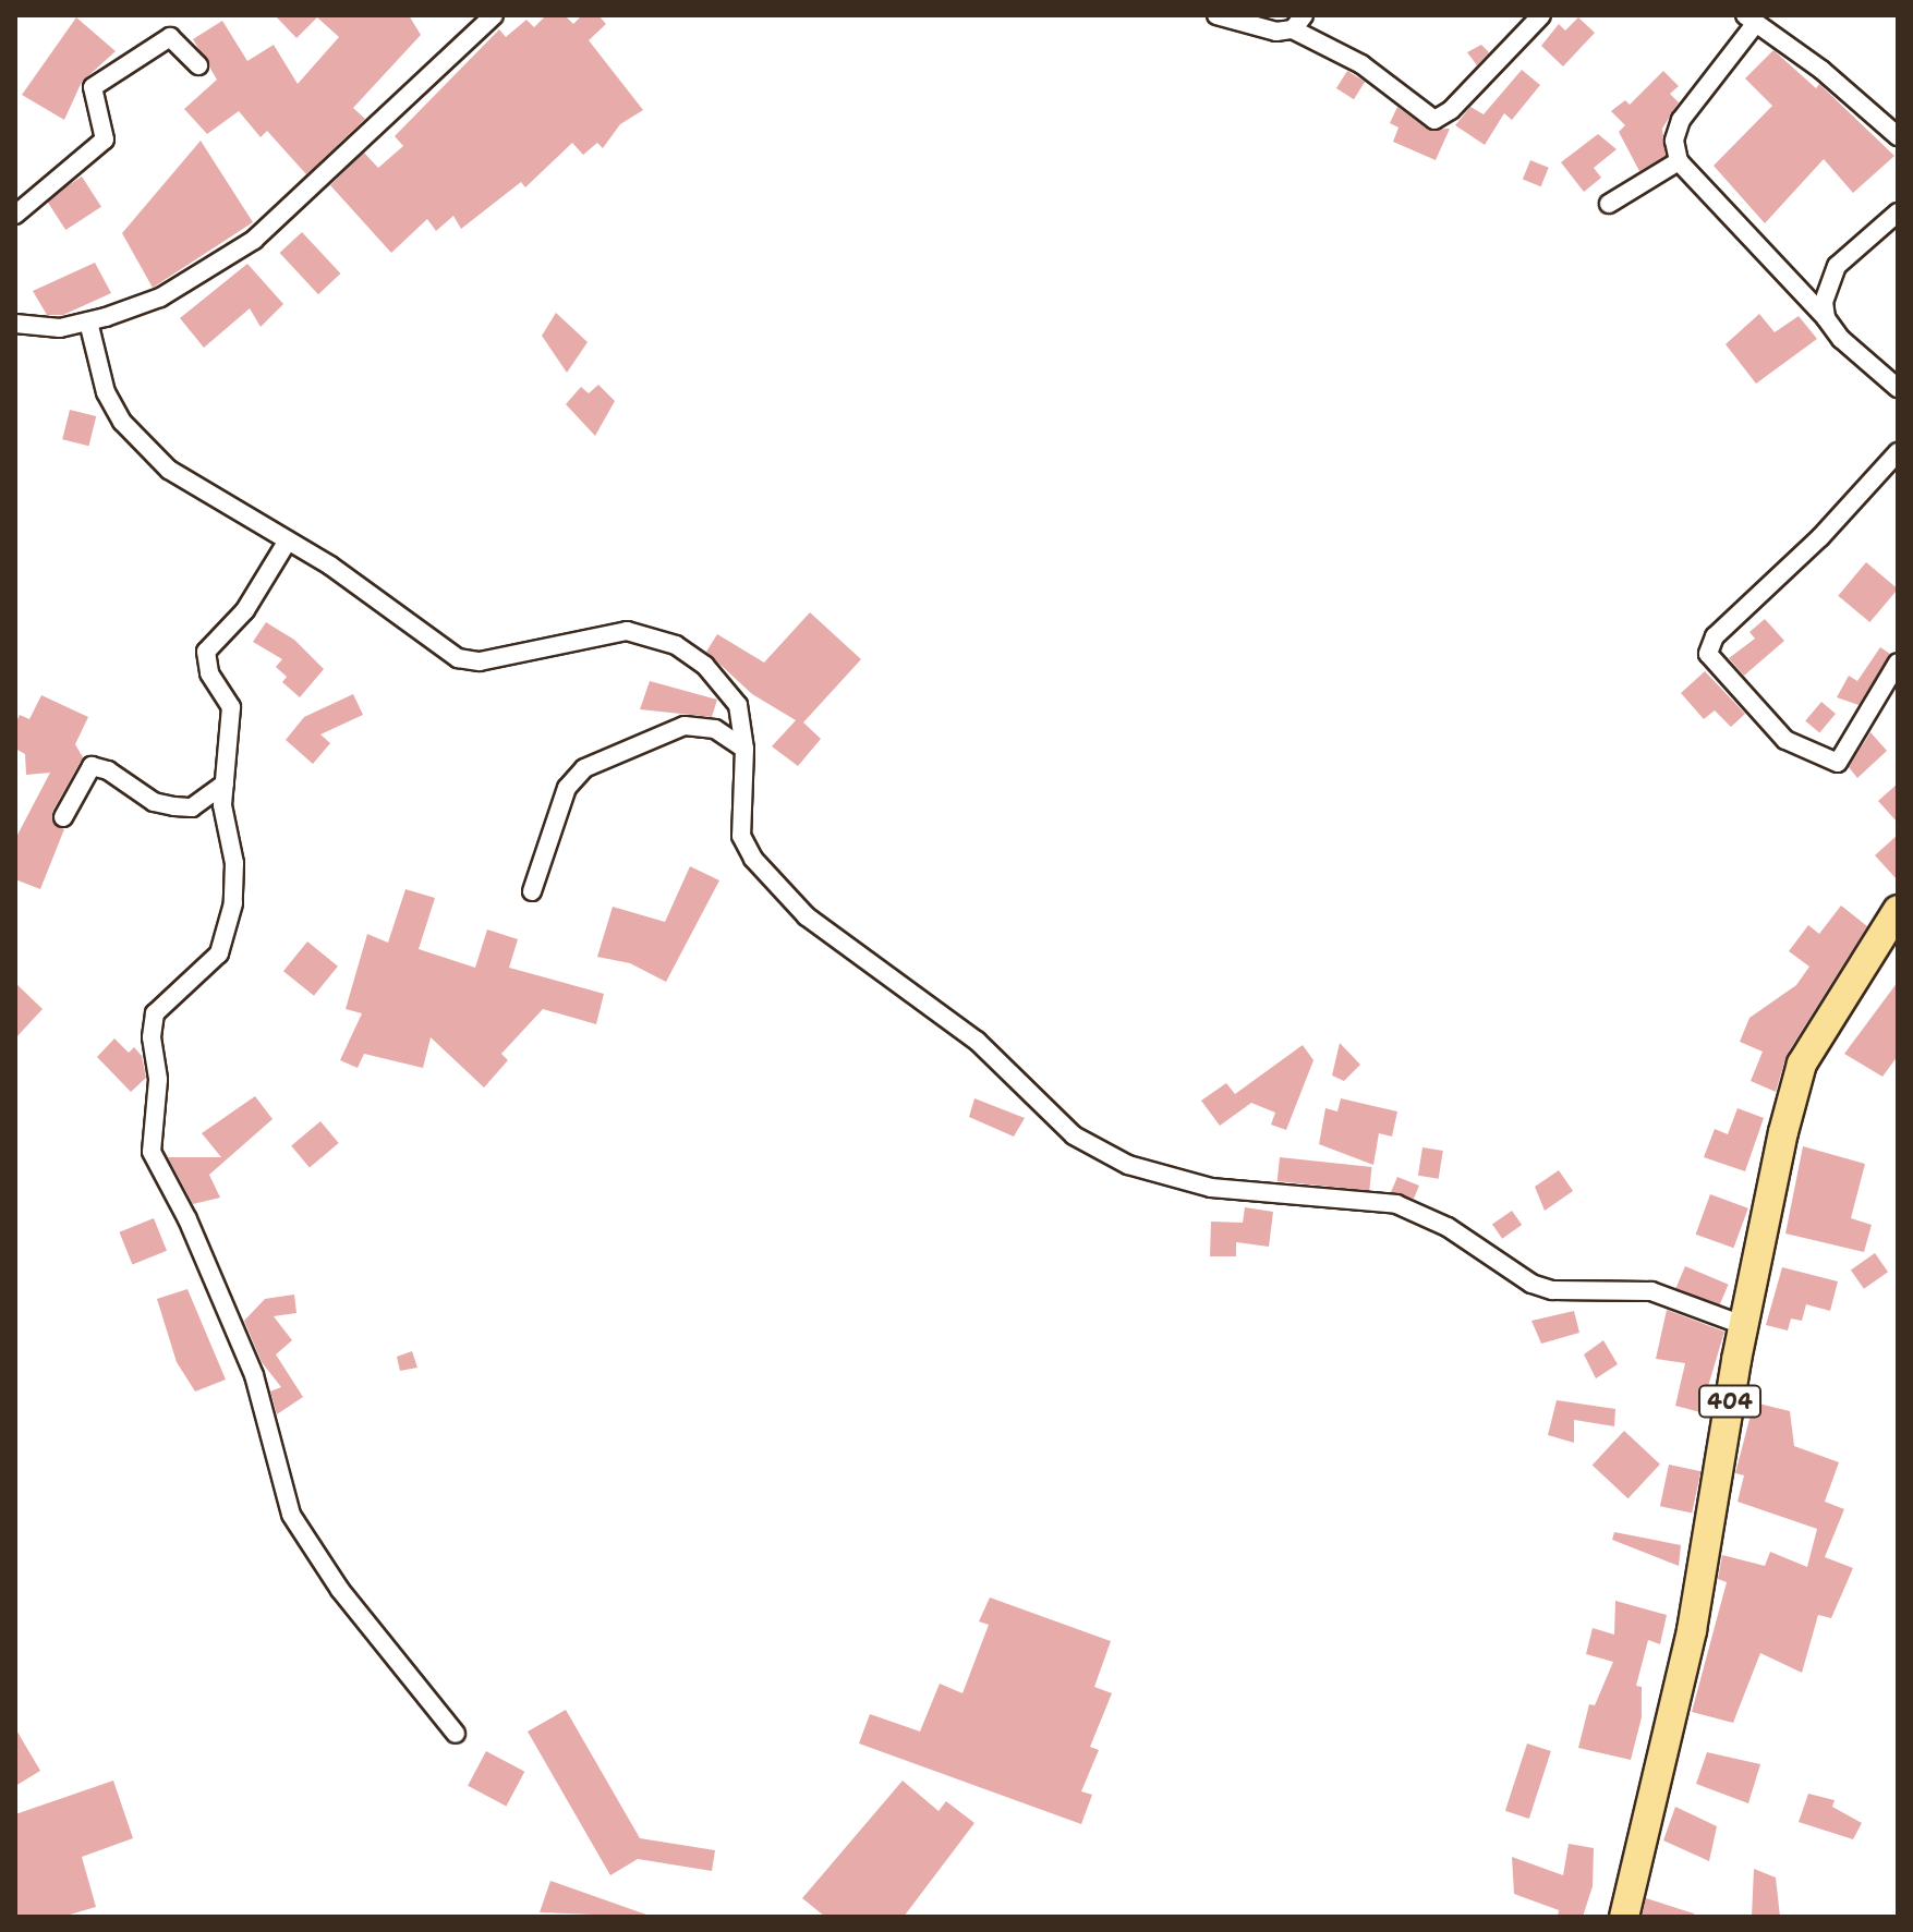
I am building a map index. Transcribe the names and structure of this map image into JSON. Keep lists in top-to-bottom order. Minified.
{"streets":{"main road":["404"]}}
